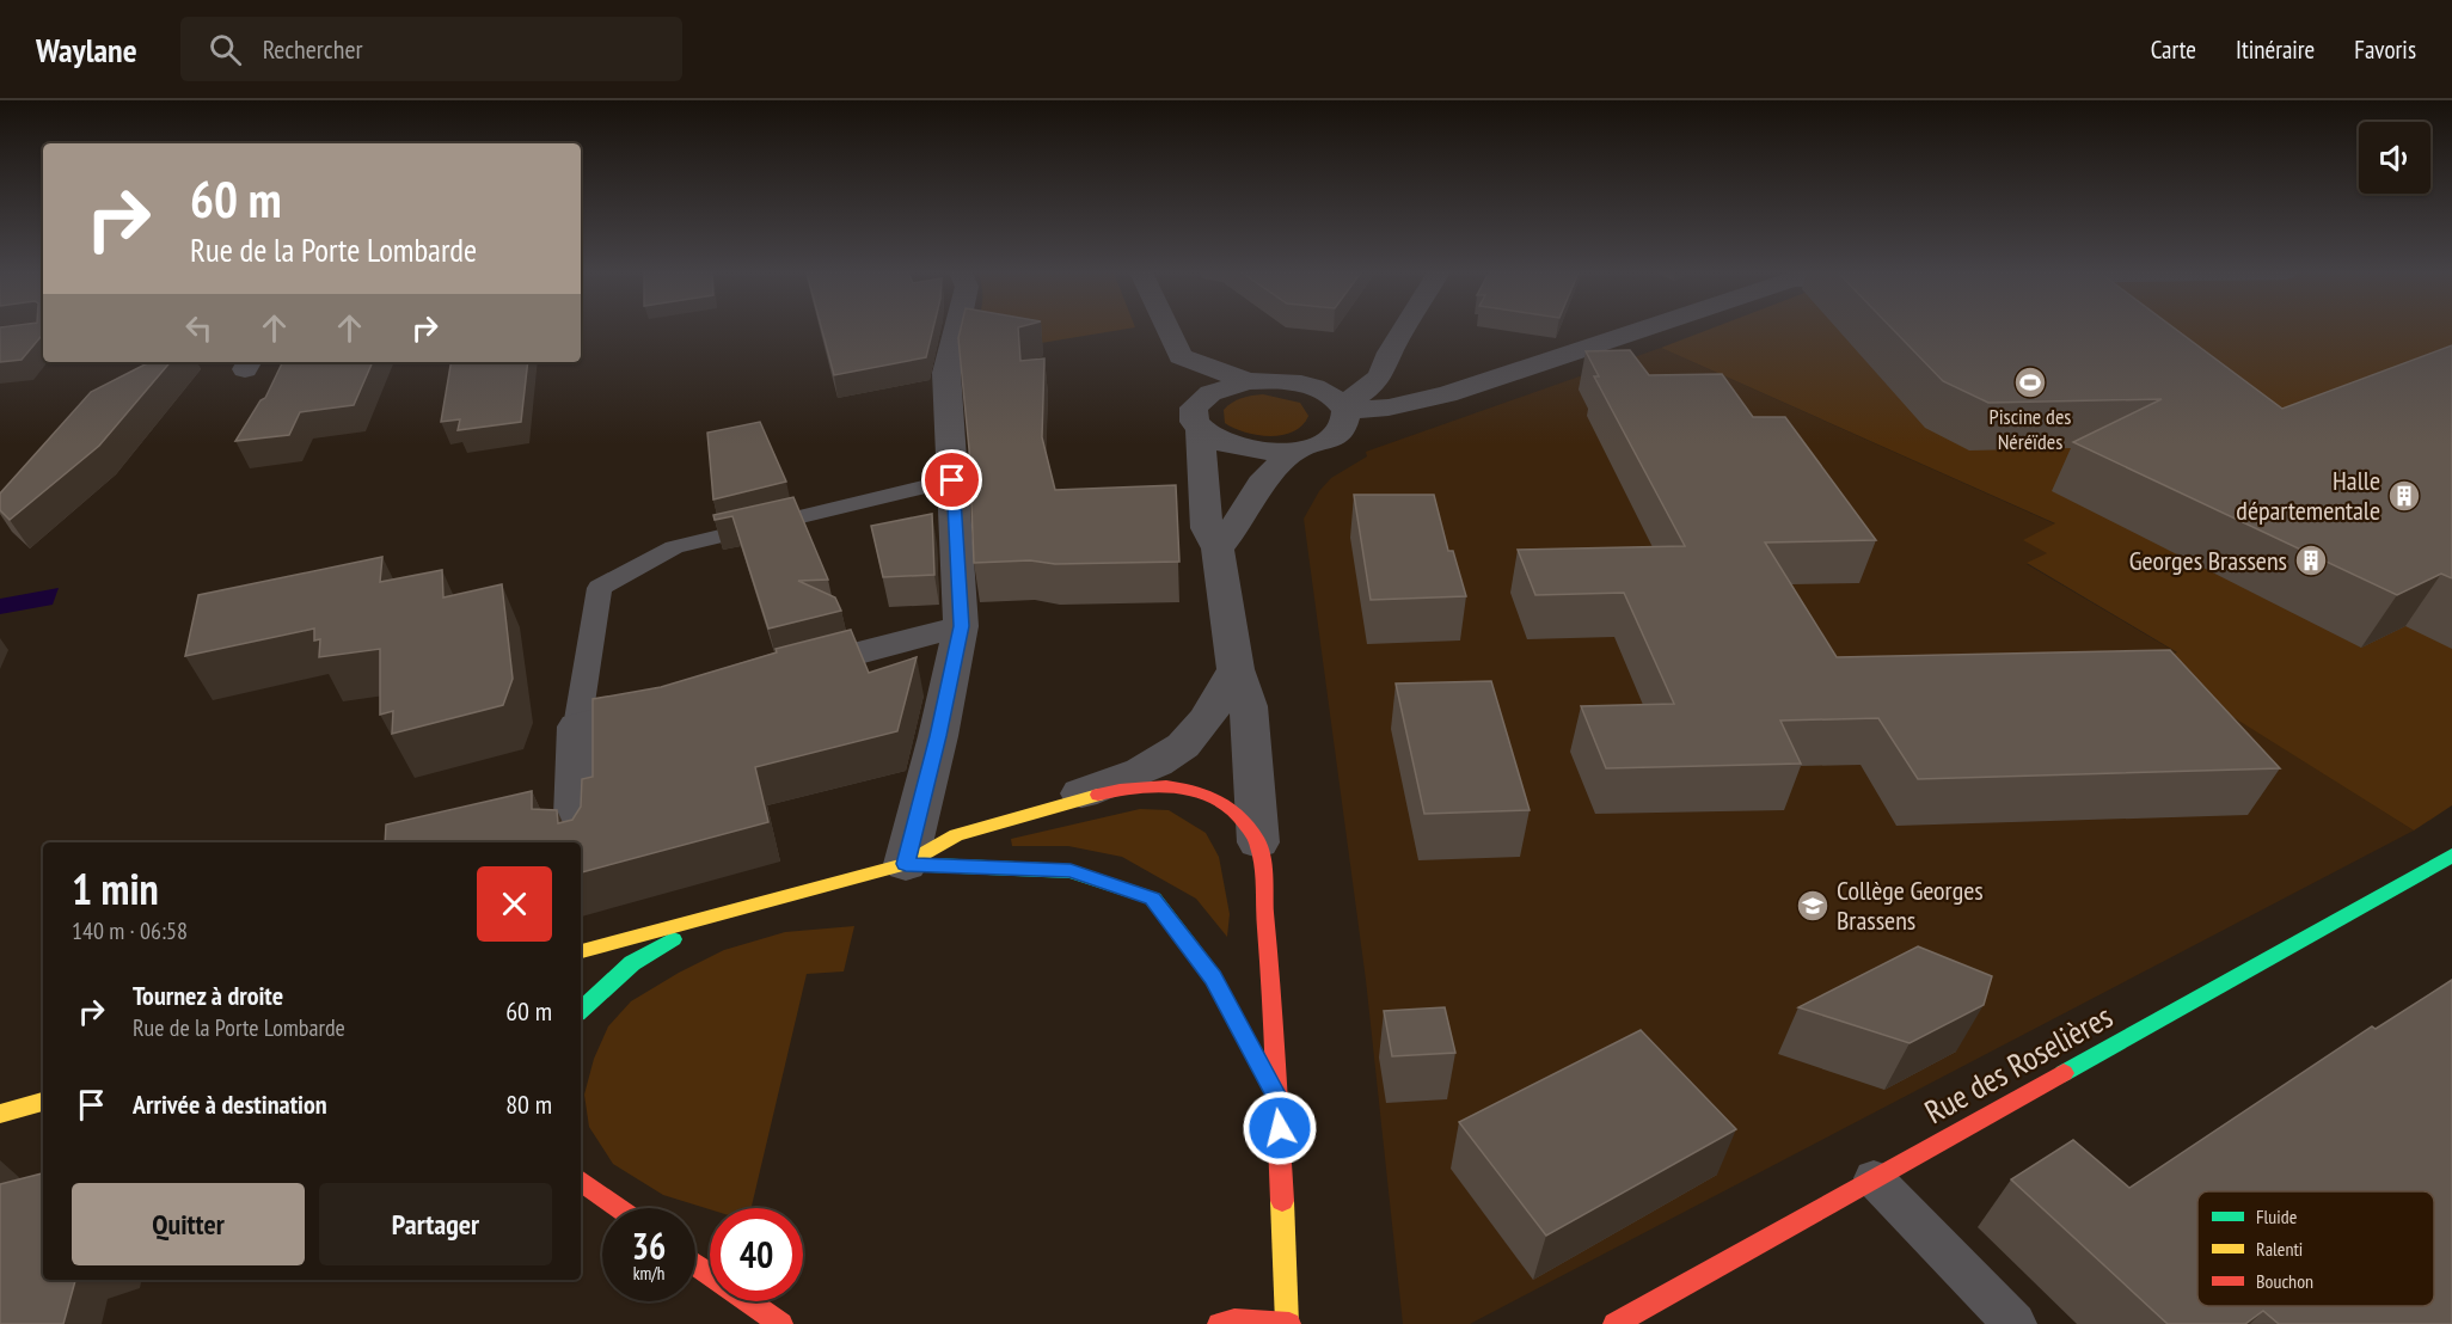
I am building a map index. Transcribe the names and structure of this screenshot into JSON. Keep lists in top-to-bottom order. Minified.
{"streets":{"street":["Rue des Roselières"]},"places":{"sports":["Piscine des Néréïdes"],"building":["Halle départementale","Georges Brassens"],"school or university":["Collège Georges Brassens"]},"legend":["Fluide","Ralenti","Bouchon"],"page":{"header":"Waylane","search":"Rechercher","nav":["Carte","Itinéraire","Favoris"],"turn":["60 m","Rue de la Porte Lombarde"],"heading":["1 min","140 m · 06:58"],"list":[{"name":"Tournez à droite","note":"Rue de la Porte Lombarde","value":"60 m"},{"name":"Arrivée à destination","value":"80 m"}],"buttons":["Quitter","Partager"],"speed":"36 km/h","limit":"40"}}
